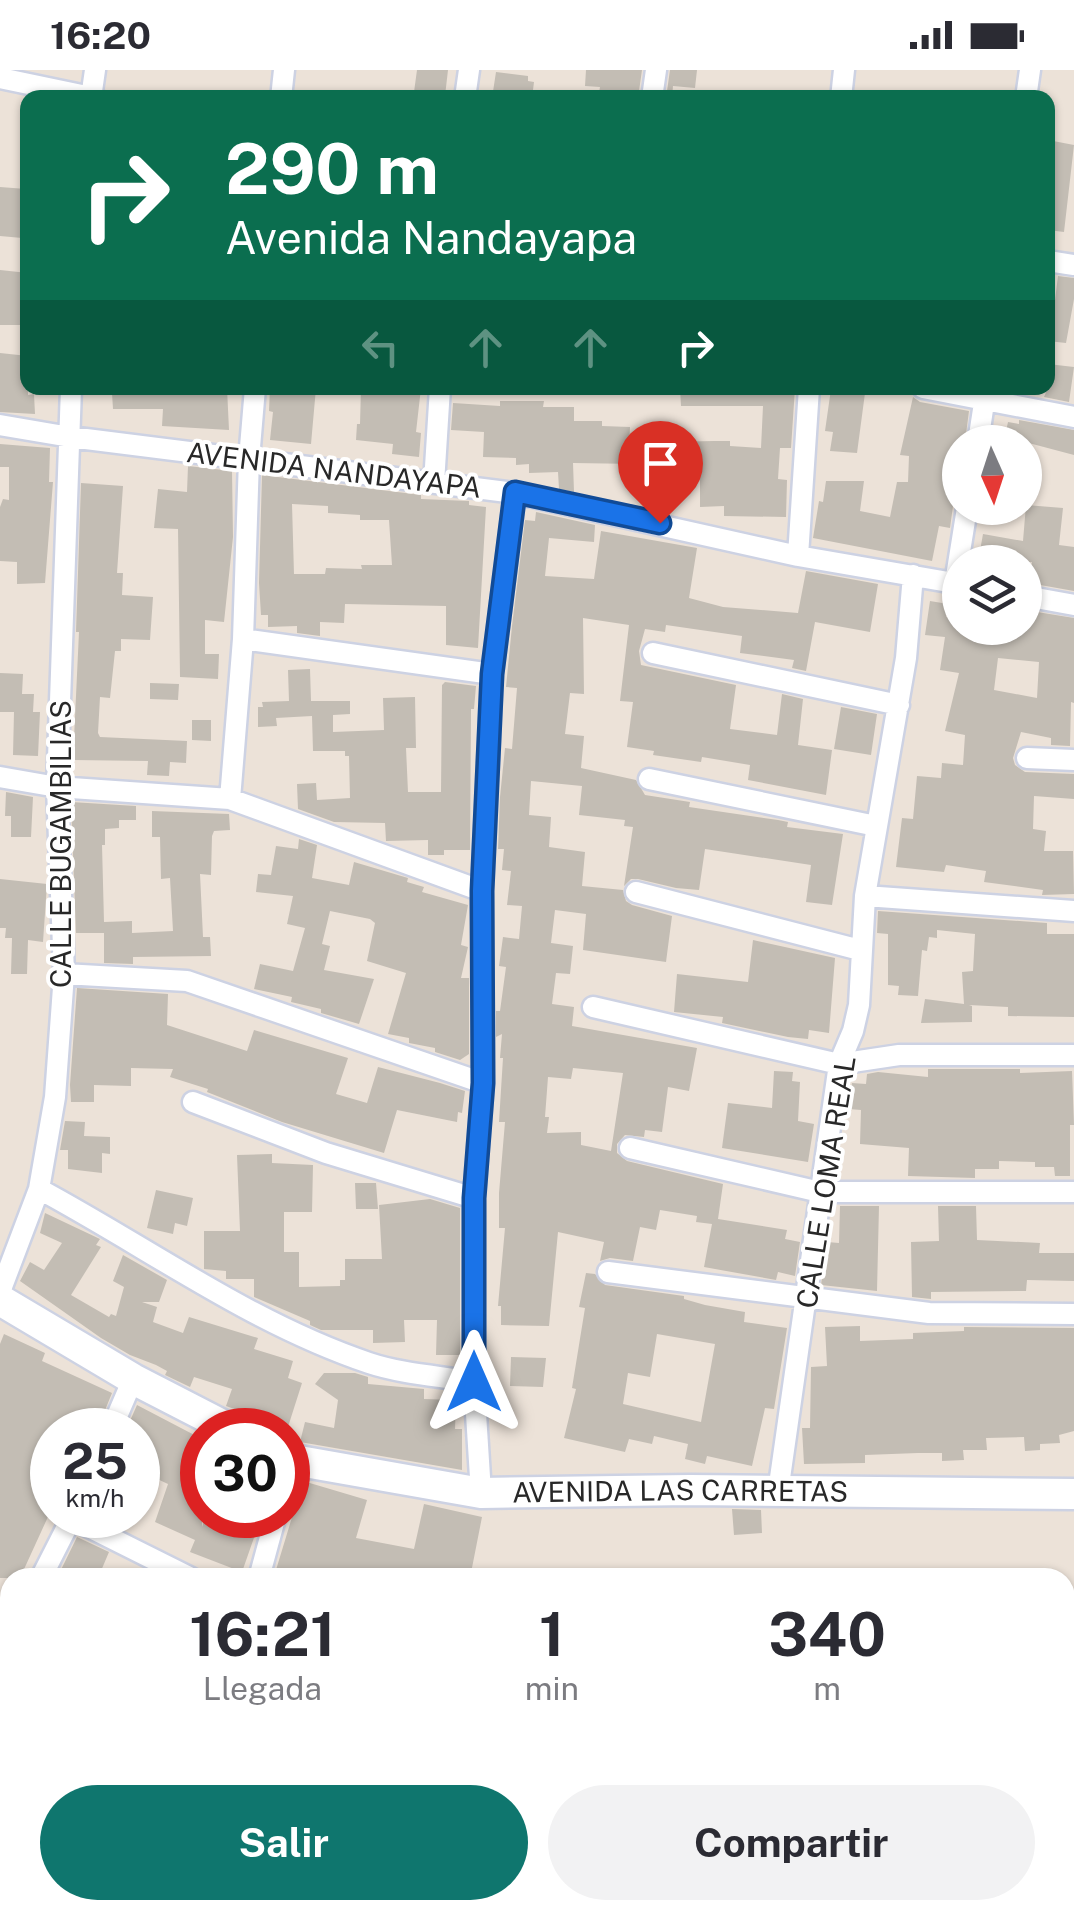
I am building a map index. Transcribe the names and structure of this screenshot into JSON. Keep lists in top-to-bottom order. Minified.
{"streets":{"street":["AVENIDA NANDAYAPA","CALLE BUGAMBILIAS","CALLE LOMA REAL","AVENIDA LAS CARRETAS"]},"crossings":[["AVENIDA NANDAYAPA","CALLE BUGAMBILIAS"],["AVENIDA NANDAYAPA","CALLE LOMA REAL"],["CALLE LOMA REAL","AVENIDA LAS CARRETAS"]],"north":"bottom","page":{"status":"16:20","turn":["290 m","Avenida Nandayapa"],"speed":"25 km/h","limit":"30","eta":["16:21","Llegada","1","min","340","m"],"buttons":["Salir","Compartir"]}}
